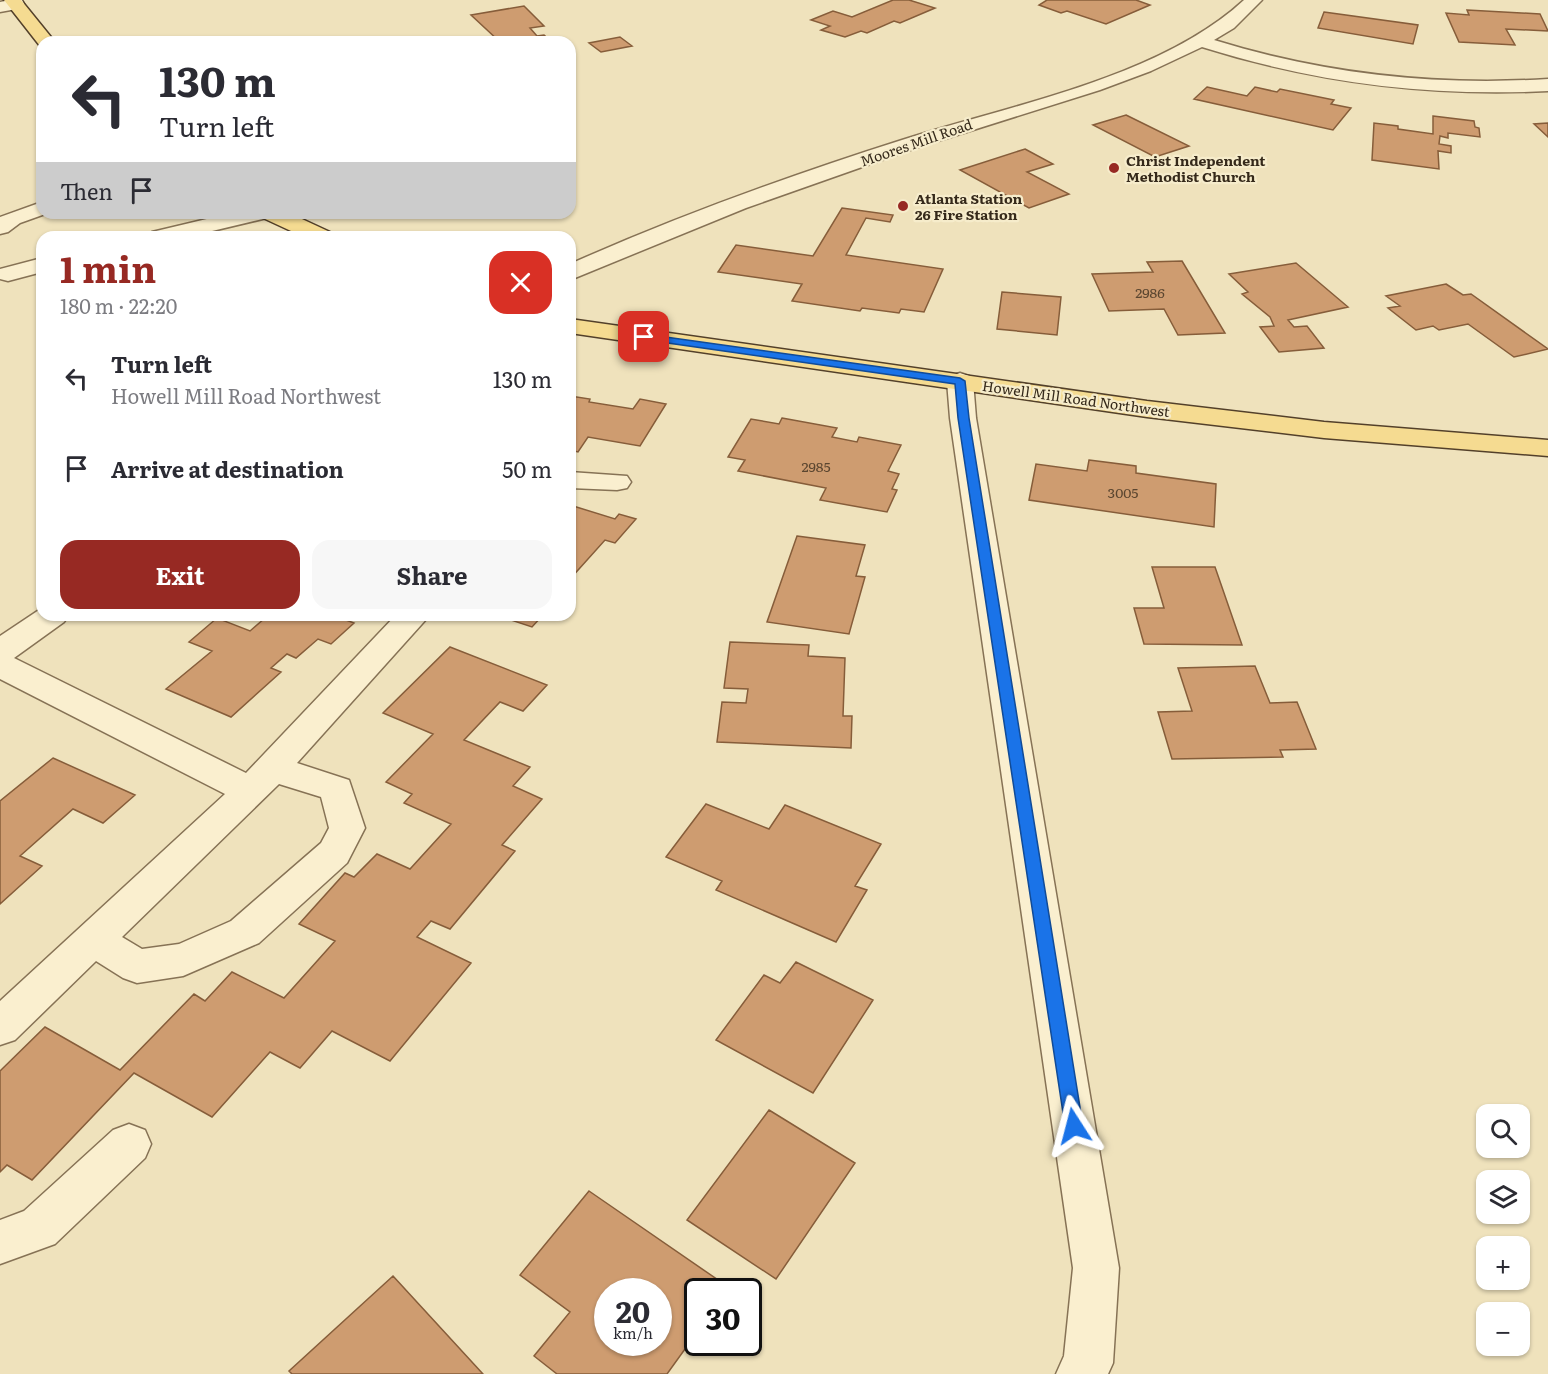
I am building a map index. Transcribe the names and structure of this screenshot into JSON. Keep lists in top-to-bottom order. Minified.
{"streets":{"main road":["Howell Mill Road Northwest"],"street":["Moores Mill Road"]},"places":["Christ Independent Methodist Church","Atlanta Station 26 Fire Station"],"house_numbers":["2986","2985","3005"],"page":{"turn":["130 m","Turn left"],"then":"Then","heading":["1 min","180 m · 22:20"],"list":[{"name":"Turn left","note":"Howell Mill Road Northwest","value":"130 m"},{"name":"Arrive at destination","value":"50 m"}],"buttons":["Exit","Share"],"map_buttons":["+","−"],"speed":"20 km/h","limit":"30"}}
